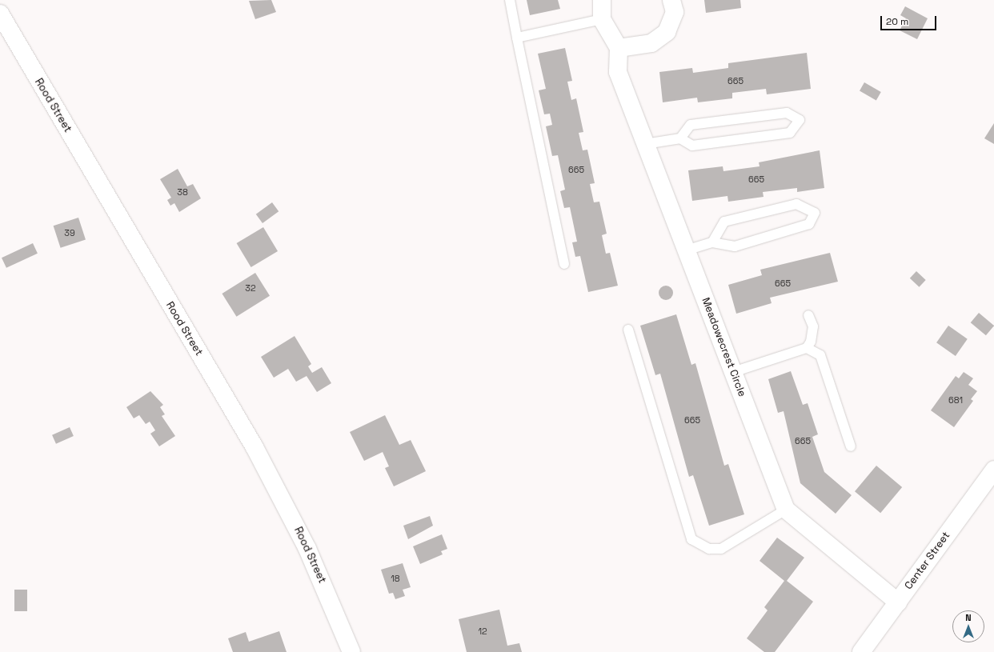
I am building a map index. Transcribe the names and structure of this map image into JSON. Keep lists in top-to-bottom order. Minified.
{"streets":{"main road":["Rood Street","Meadowecrest Circle","Center Street"]},"crossings":[["Meadowecrest Circle","Center Street"]],"house_numbers":["665","665","665","38","39","665","32","681","665","665","18","12"],"scale_bar":"20 m","north":"top"}
